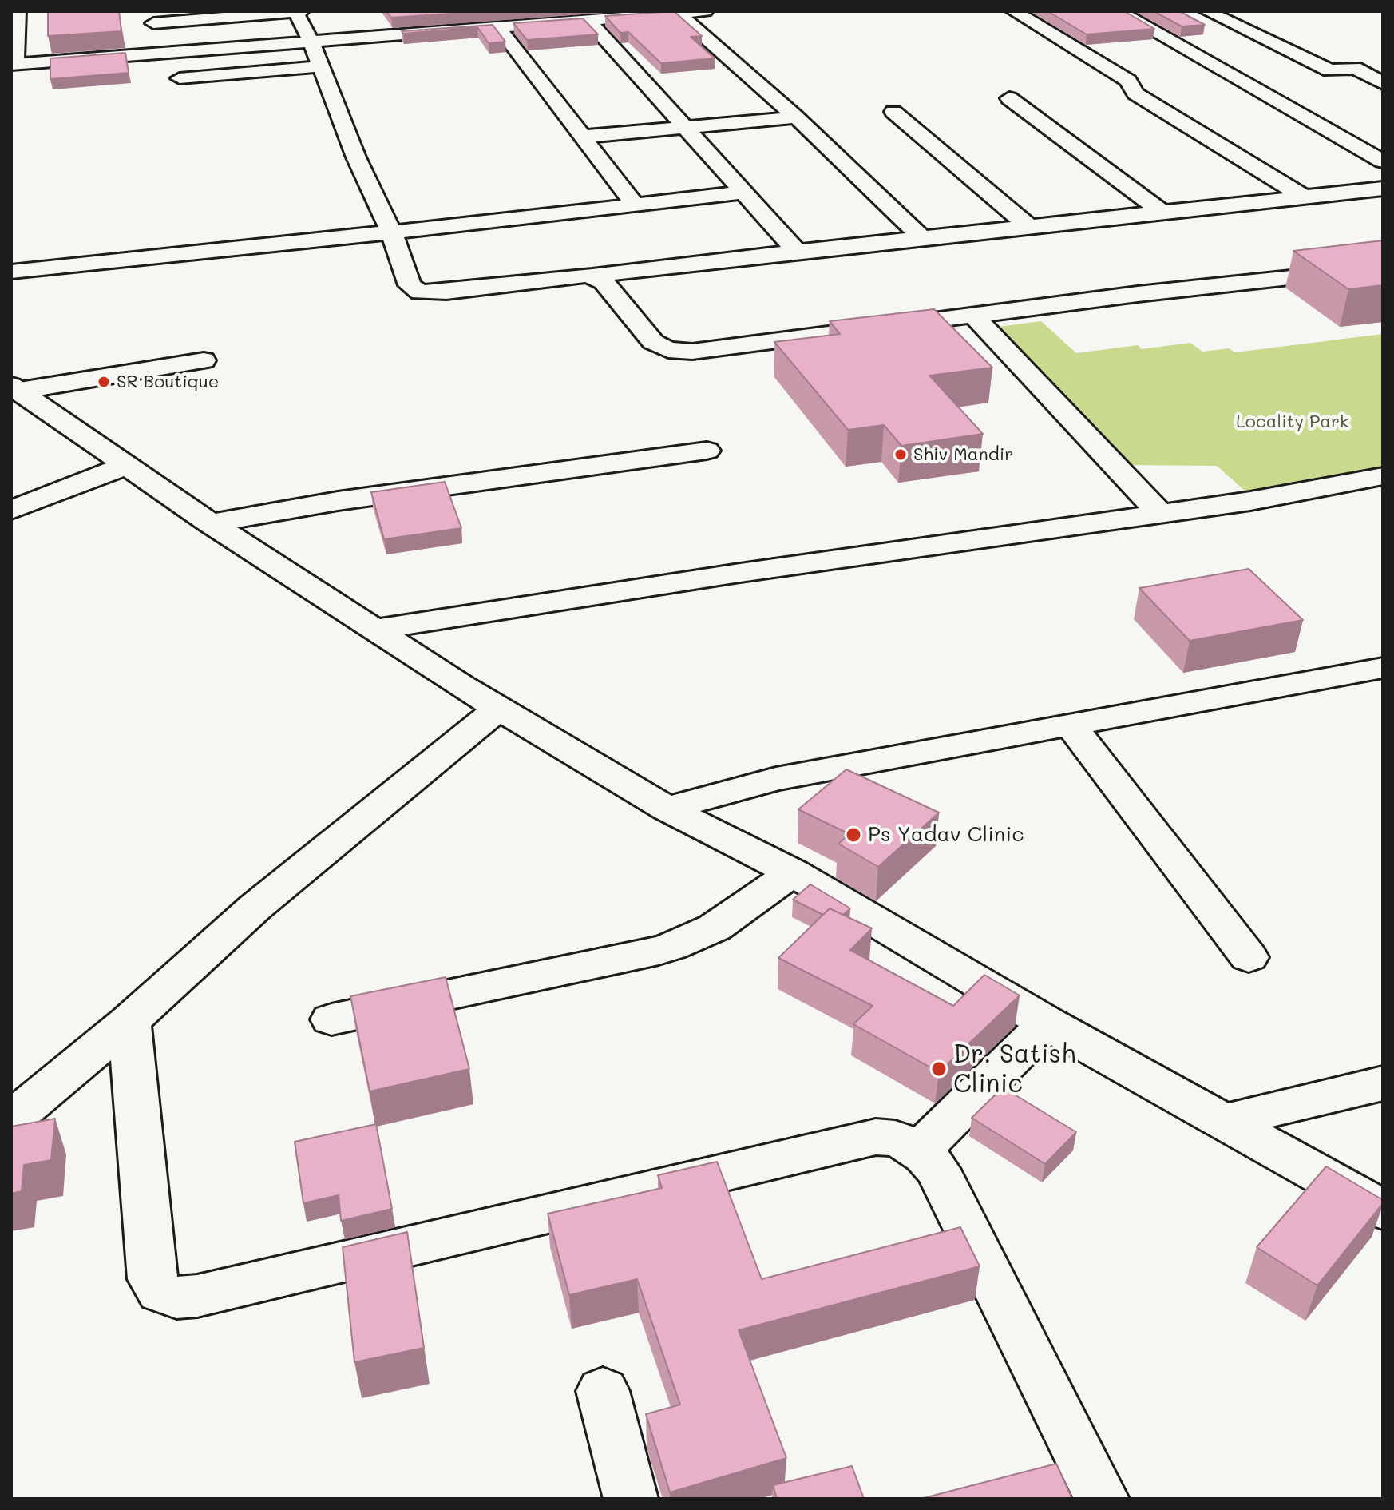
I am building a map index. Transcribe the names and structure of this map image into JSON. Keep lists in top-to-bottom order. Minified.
{"parks":["Locality Park"],"places":["SR Boutique","Shiv Mandir","Ps Yadav Clinic","Dr. Satish Clinic"]}
